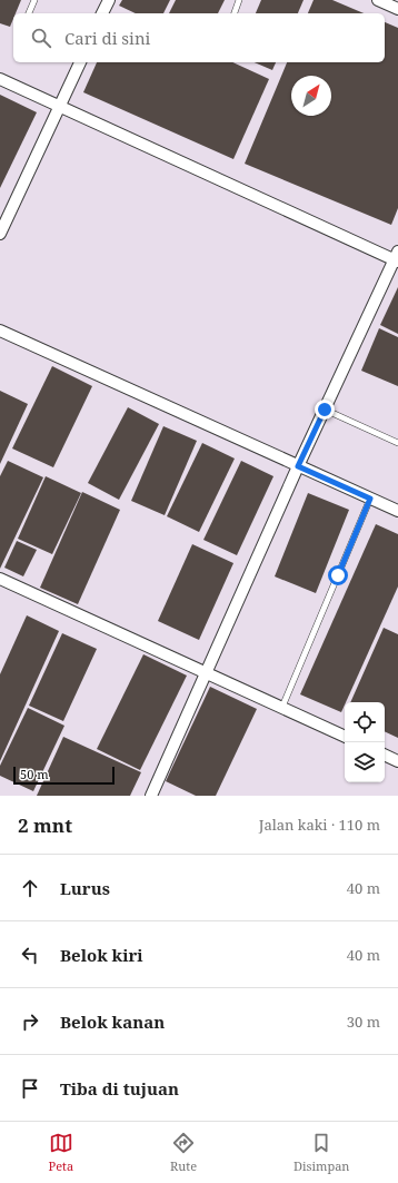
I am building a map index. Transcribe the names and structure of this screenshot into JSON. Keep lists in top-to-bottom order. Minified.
{"scale_bar":"50 m","north":"top right","page":{"search":"Cari di sini","scale":"50 m","heading":["2 mnt","Jalan kaki · 110 m"],"list":[["Lurus","40 m"],["Belok kiri","40 m"],["Belok kanan","30 m"],"Tiba di tujuan"],"nav":["Peta","Rute","Disimpan"]}}
